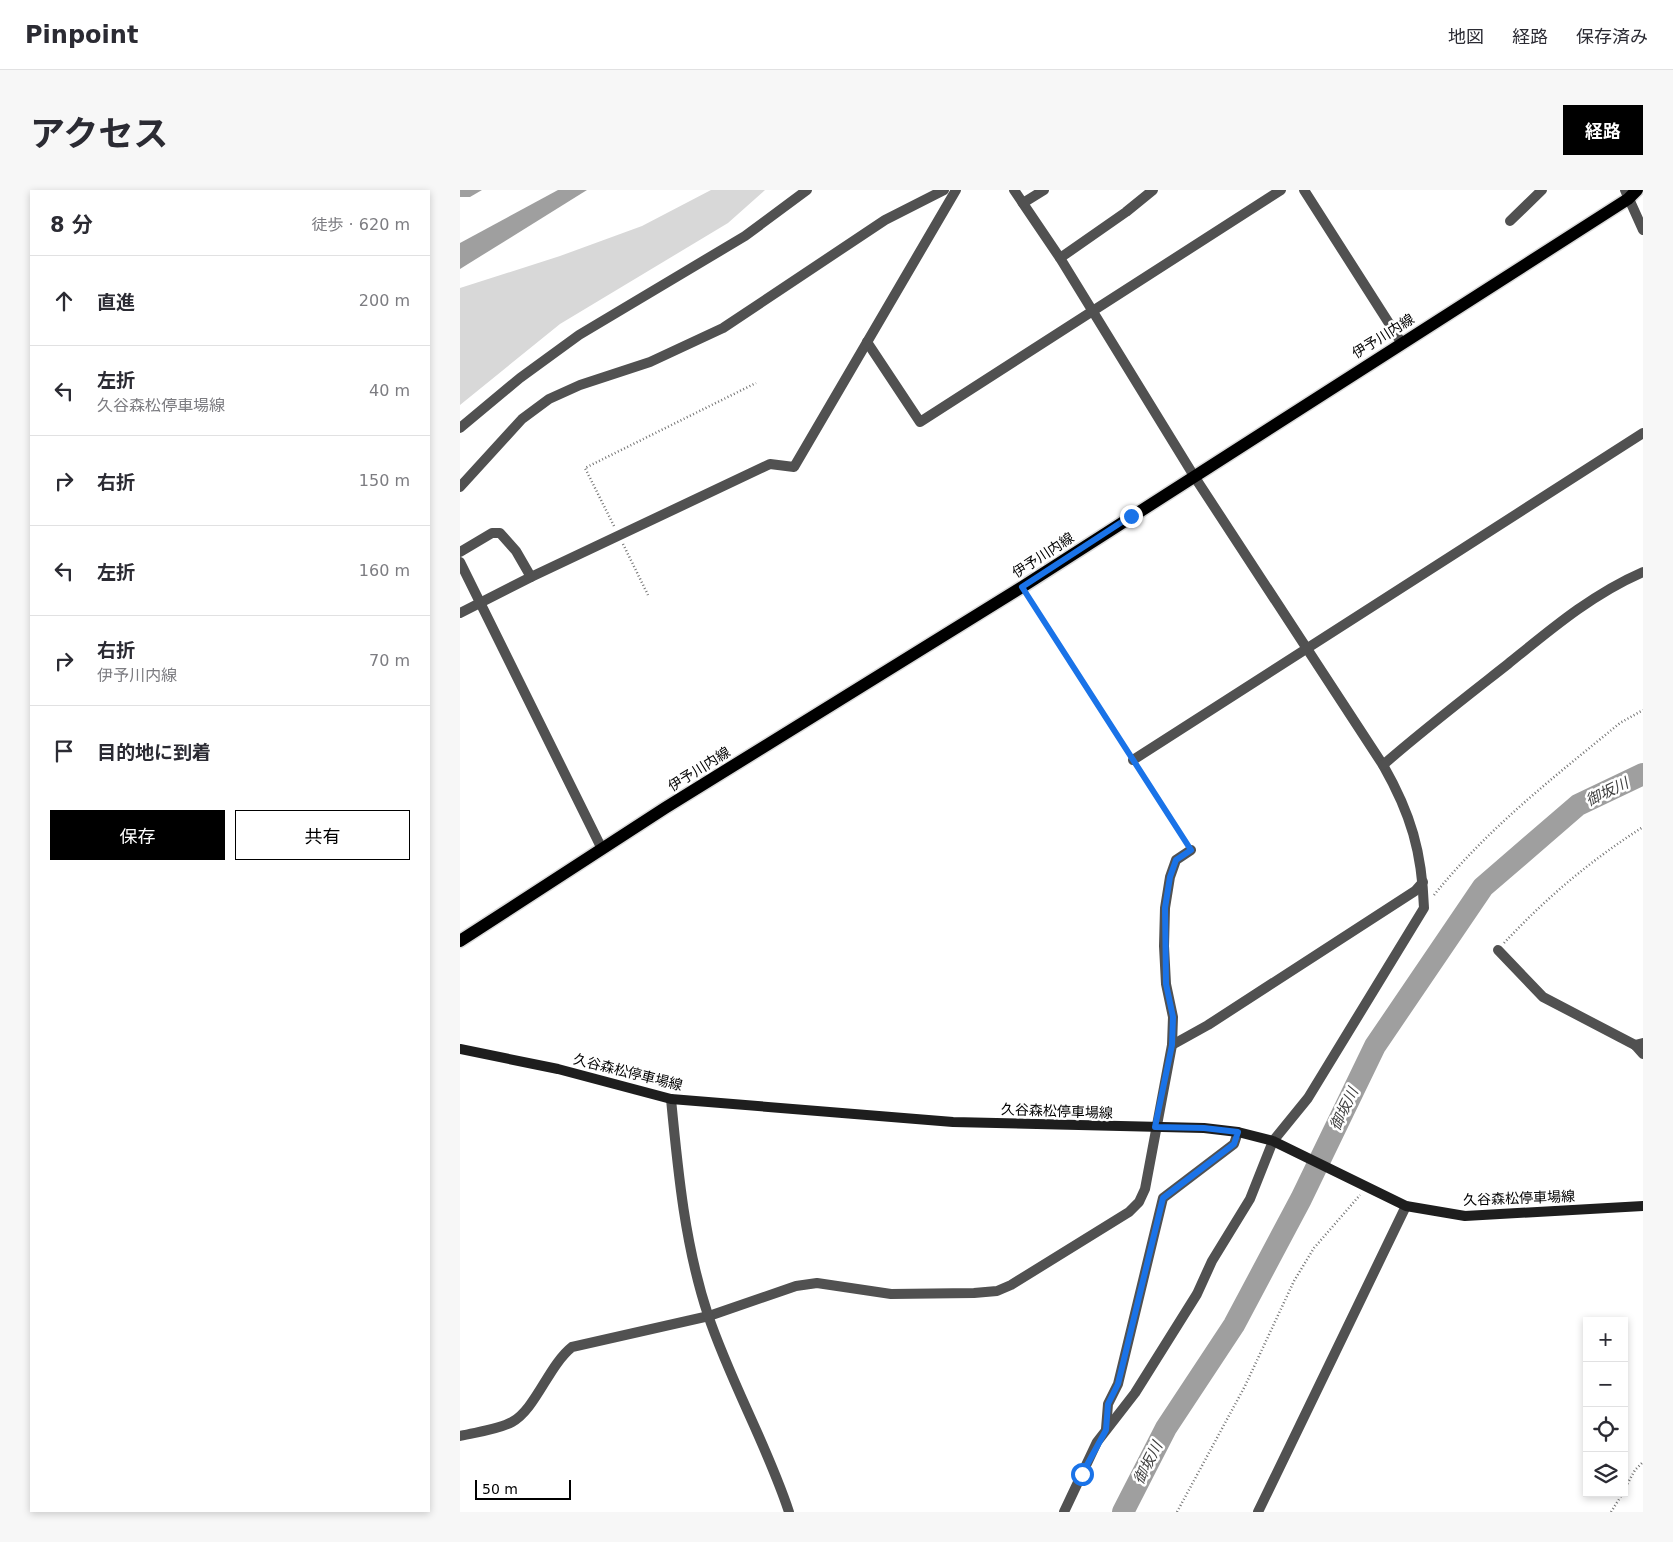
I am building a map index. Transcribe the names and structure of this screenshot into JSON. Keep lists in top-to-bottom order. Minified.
{"streets":{"main road":["伊予川内線","久谷森松停車場線"]},"water":["御坂川"],"scale_bar":"50 m","page":{"header":"Pinpoint","nav":["地図","経路","保存済み"],"title":"アクセス","buttons":["経路",["保存","共有"]],"heading":["8 分","徒歩 · 620 m"],"list":[["直進","200 m"],["左折","久谷森松停車場線","40 m"],["右折","150 m"],["左折","160 m"],["右折","伊予川内線","70 m"],"目的地に到着"],"map_buttons":["+","−"],"scale":"50 m"}}
